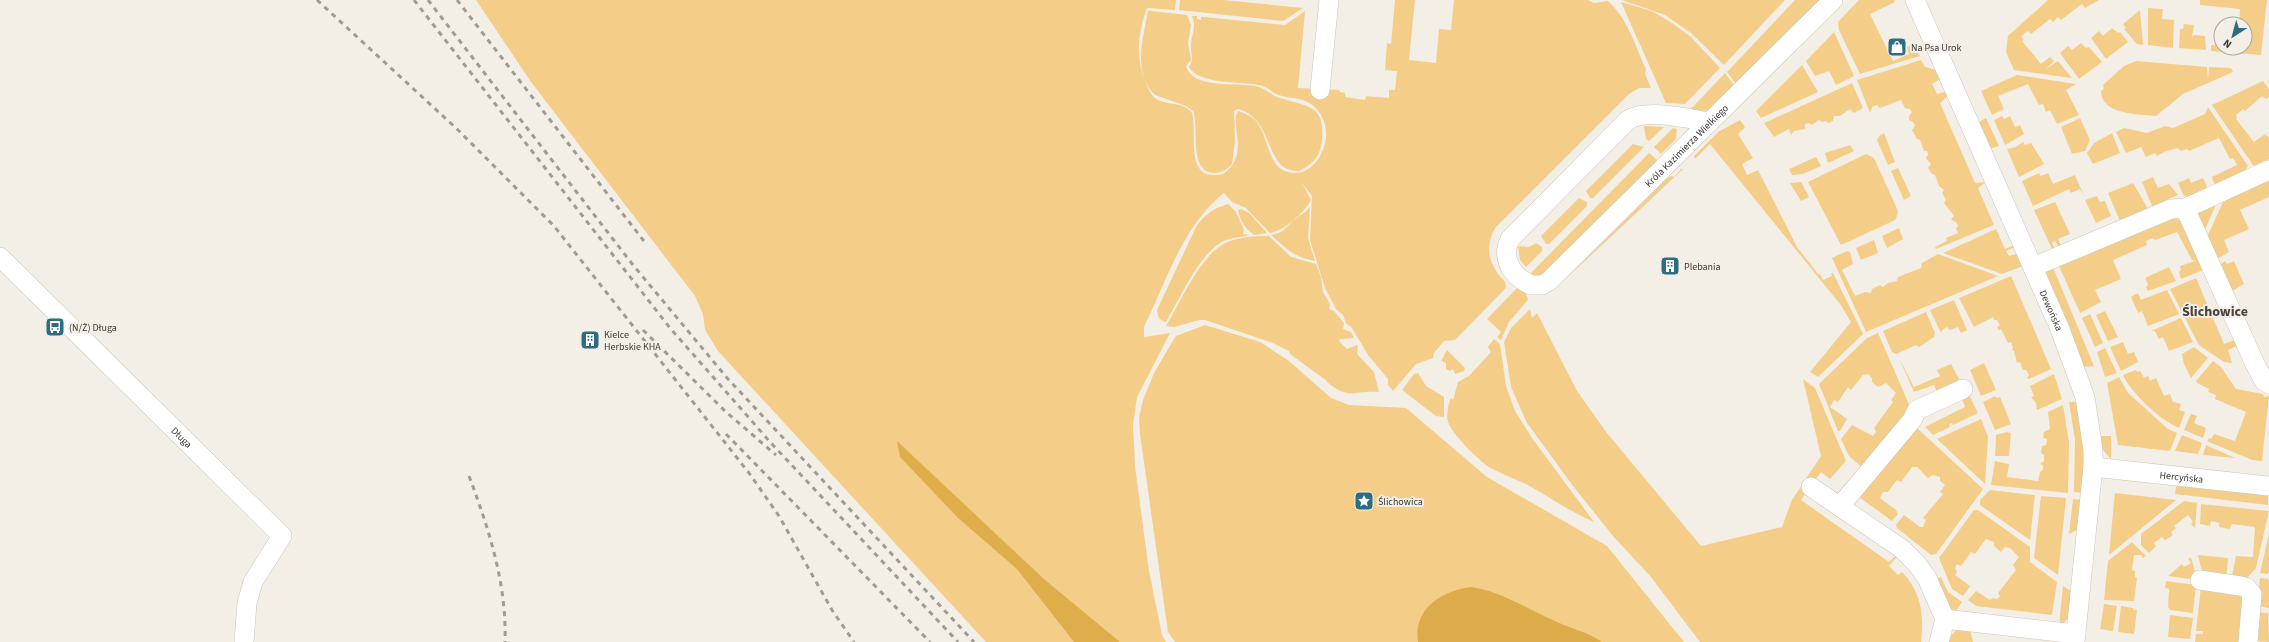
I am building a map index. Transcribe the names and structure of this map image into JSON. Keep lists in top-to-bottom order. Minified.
{"streets":{"street":["Króla Kazimierza Wielkiego","Dewońska","Długa","Hercyńska"]},"crossings":[["Dewońska","Hercyńska"]],"districts":["Ślichowice"],"places":{"shop":["Na Psa Urok"],"building":["Plebania","Kielce Herbskie KHA"],"bus stop":["(N/Ż) Długa"],"place":["Ślichowica"]},"north":"bottom left"}
